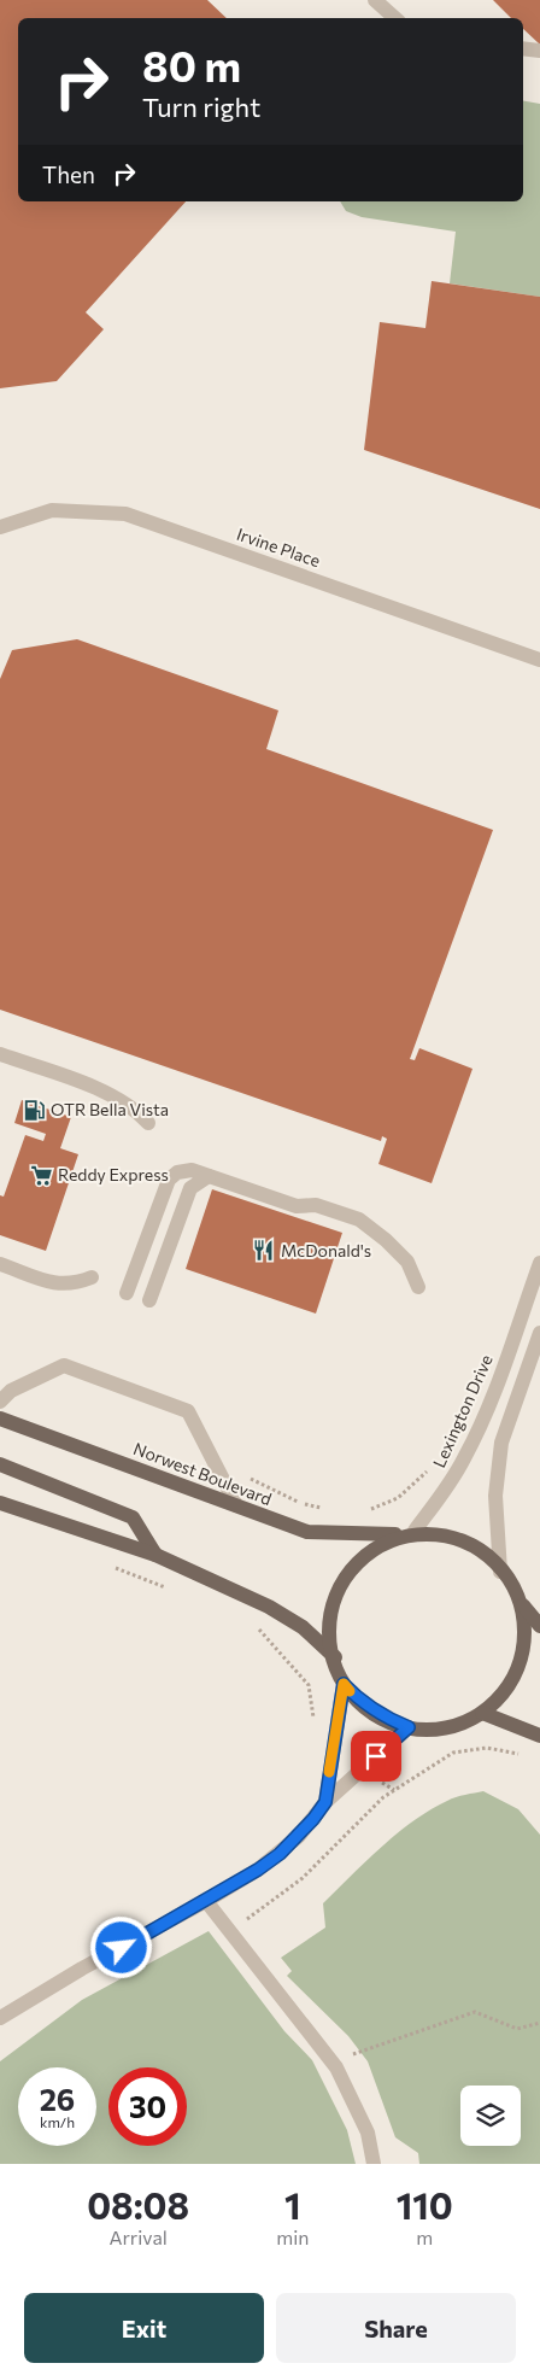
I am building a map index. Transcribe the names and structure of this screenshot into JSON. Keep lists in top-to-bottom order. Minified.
{"streets":{"main road":["Norwest Boulevard"],"street":["Irvine Place","Lexington Drive"]},"crossings":[["Lexington Drive","Norwest Boulevard"]],"places":{"fuel station":["OTR Bella Vista"],"supermarket":["Reddy Express"],"restaurant":["McDonald's"]},"page":{"turn":["80 m","Turn right"],"then":"Then","speed":"26 km/h","limit":"30","eta":["08:08","Arrival","1","min","110","m"],"buttons":["Exit","Share"]}}
